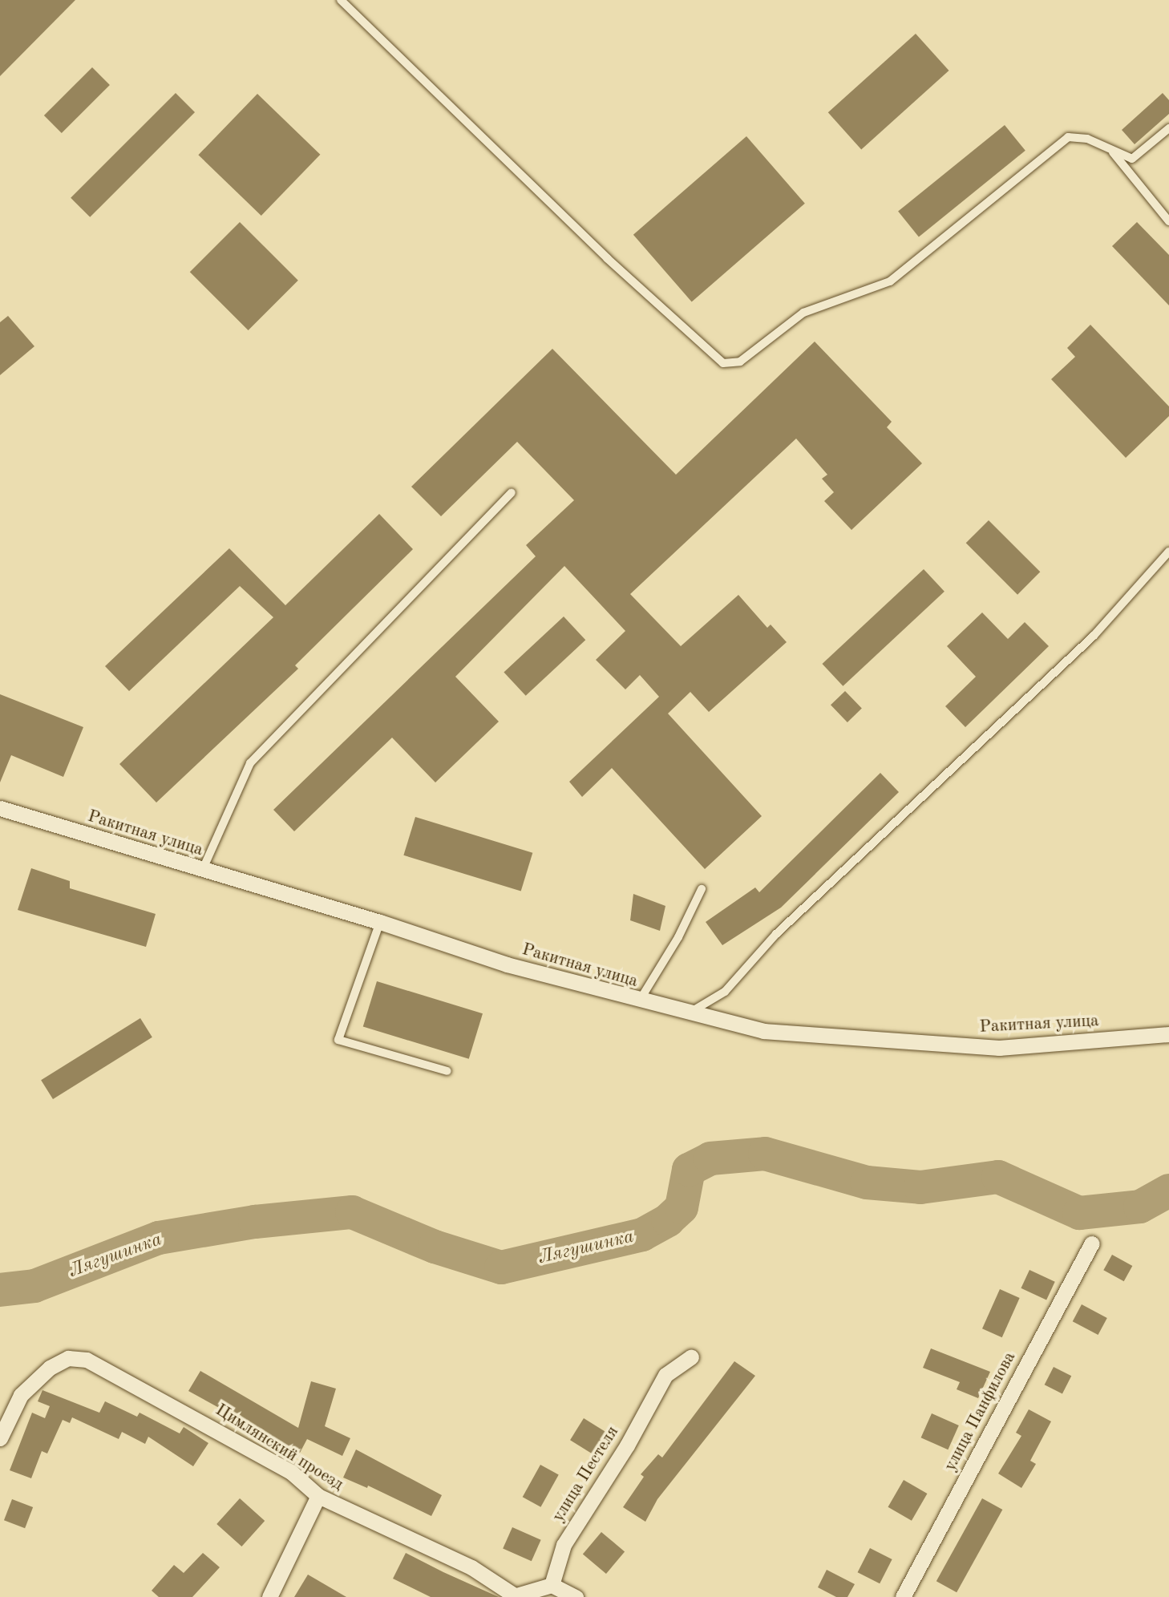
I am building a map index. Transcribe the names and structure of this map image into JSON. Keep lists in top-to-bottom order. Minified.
{"streets":{"street":["Ракитная улица","улица Панфилова","Цимлянский проезд","улица Пестеля"]},"water":["Лягушинка"]}
